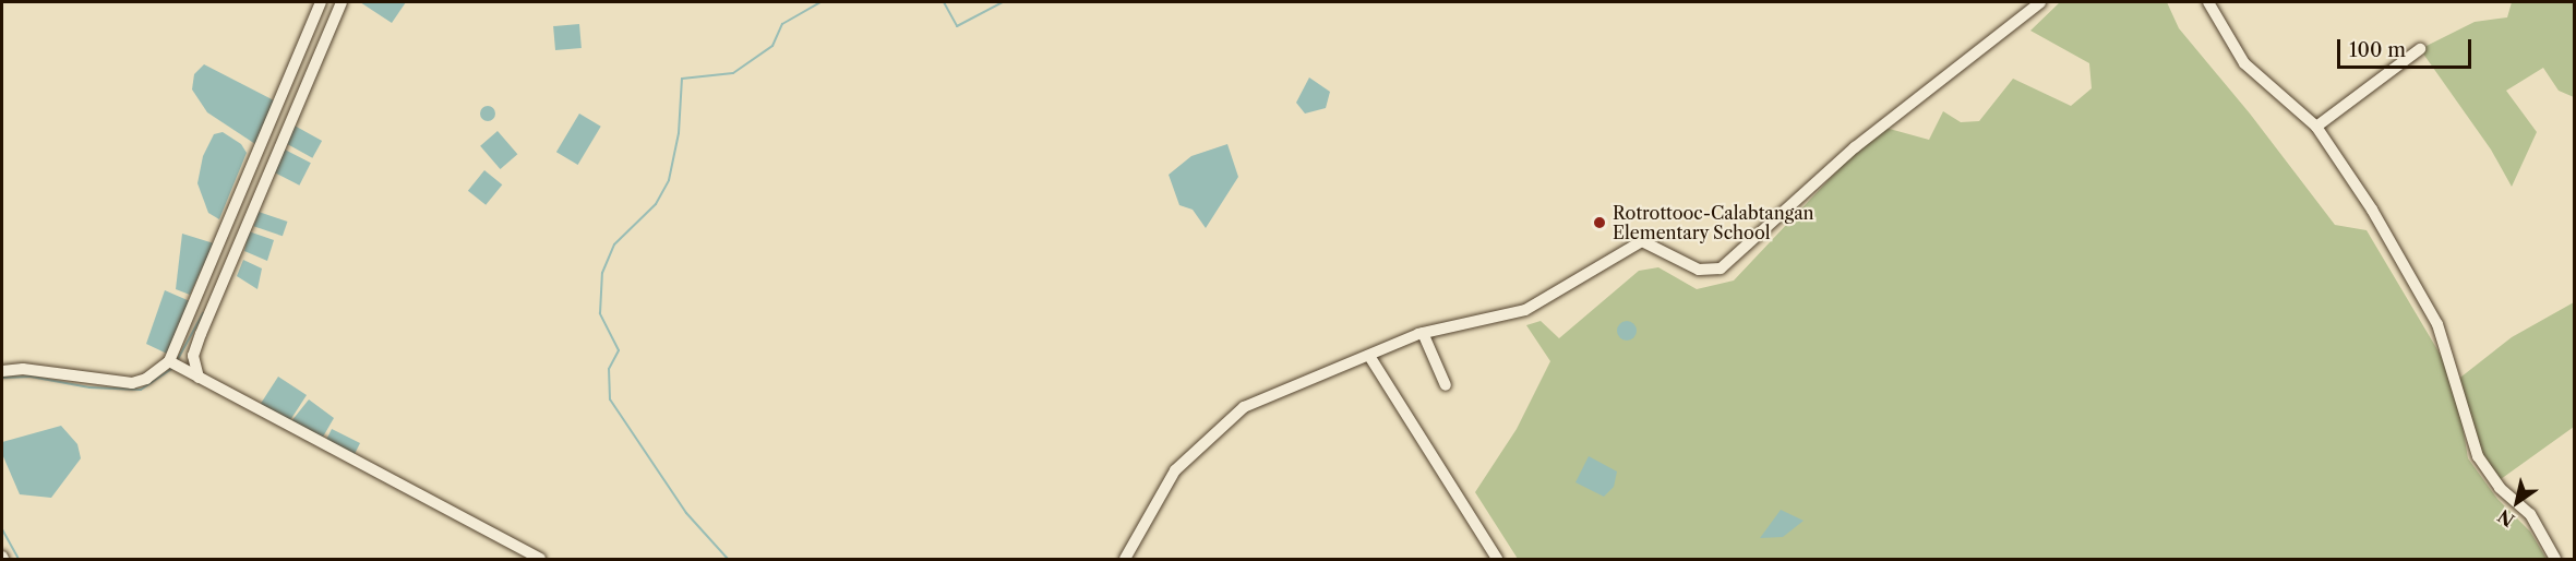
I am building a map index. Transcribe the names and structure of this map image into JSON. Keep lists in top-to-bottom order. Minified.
{"places":["Rotrottooc-Calabtangan Elementary School"],"scale_bar":"100 m","north":"bottom left"}
